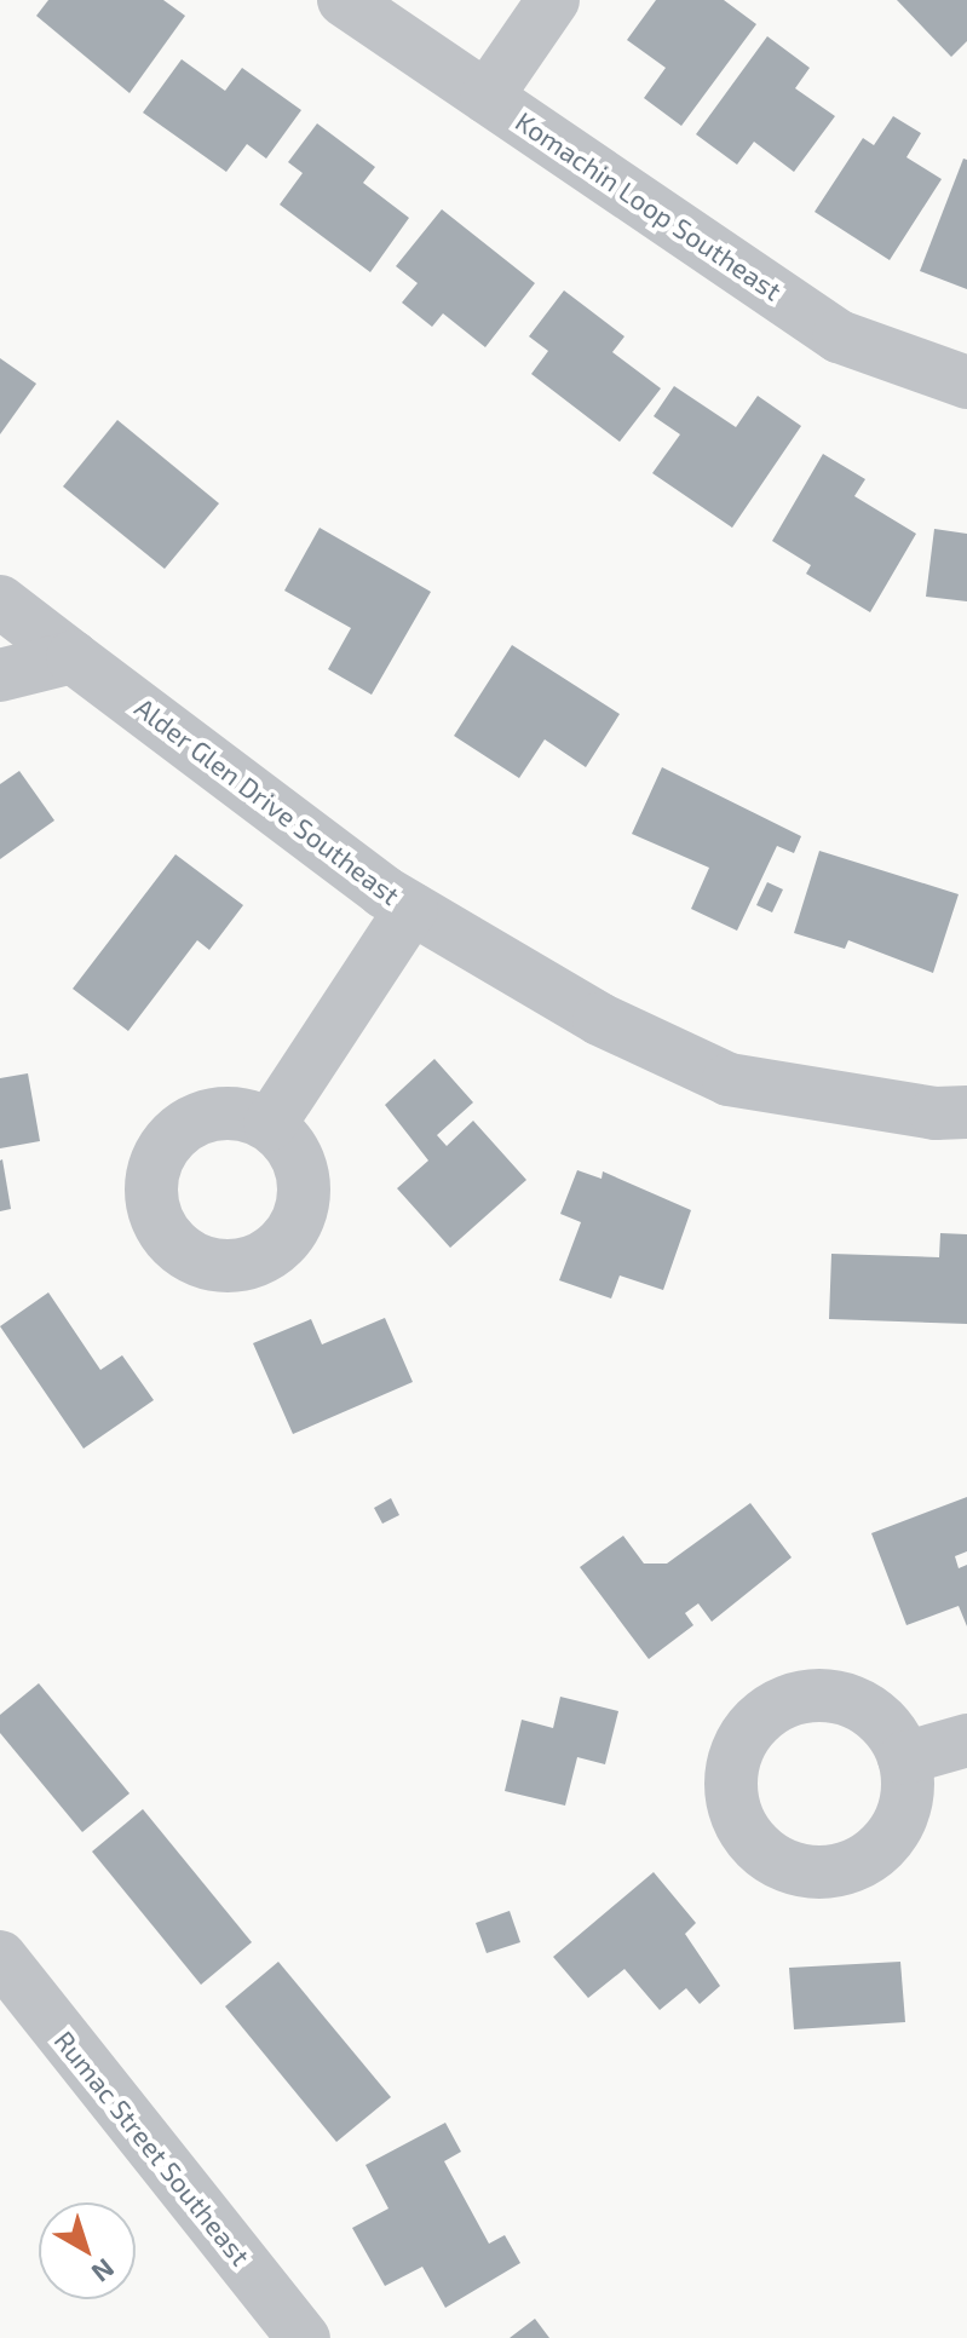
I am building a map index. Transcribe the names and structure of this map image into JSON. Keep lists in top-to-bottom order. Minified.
{"streets":{"street":["Komachin Loop Southeast","Alder Glen Drive Southeast","Rumac Street Southeast"]},"north":"bottom right"}
